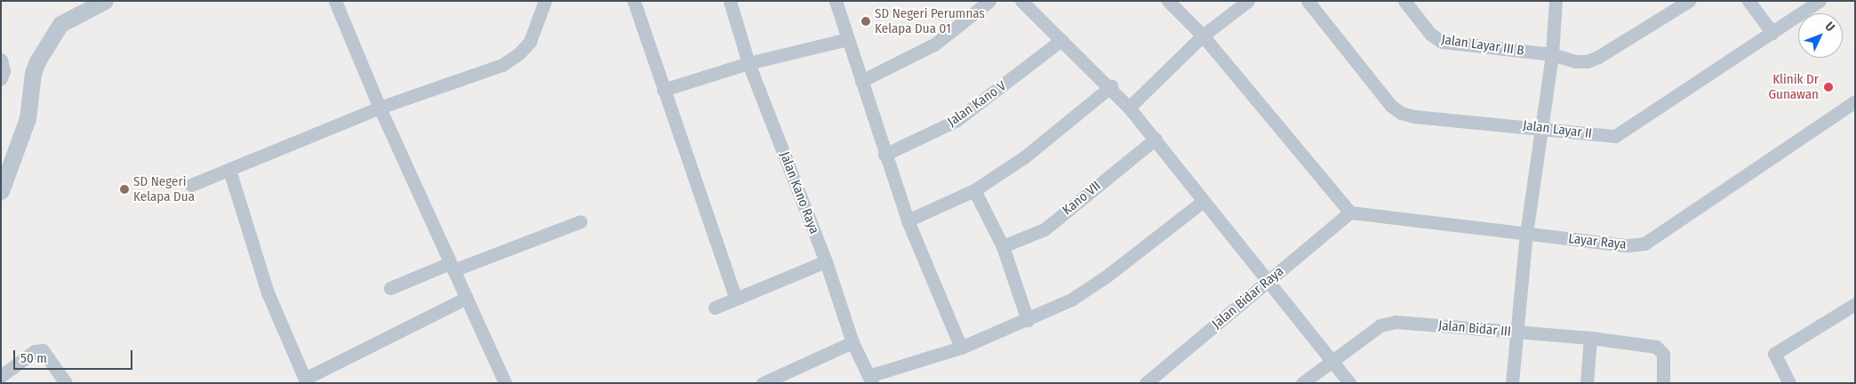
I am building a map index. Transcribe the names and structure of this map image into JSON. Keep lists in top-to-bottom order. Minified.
{"streets":{"street":["Jalan Layar III B","Jalan Kano V","Jalan Layar II","Jalan Kano Raya","Kano VII","Layar Raya","Jalan Bidar Raya","Jalan Bidar III"]},"crossings":[["Layar Raya","Jalan Bidar Raya"]],"places":["SD Negeri Perumnas Kelapa Dua 01","Klinik Dr Gunawan","SD Negeri Kelapa Dua"],"scale_bar":"50 m","north":"top right"}
